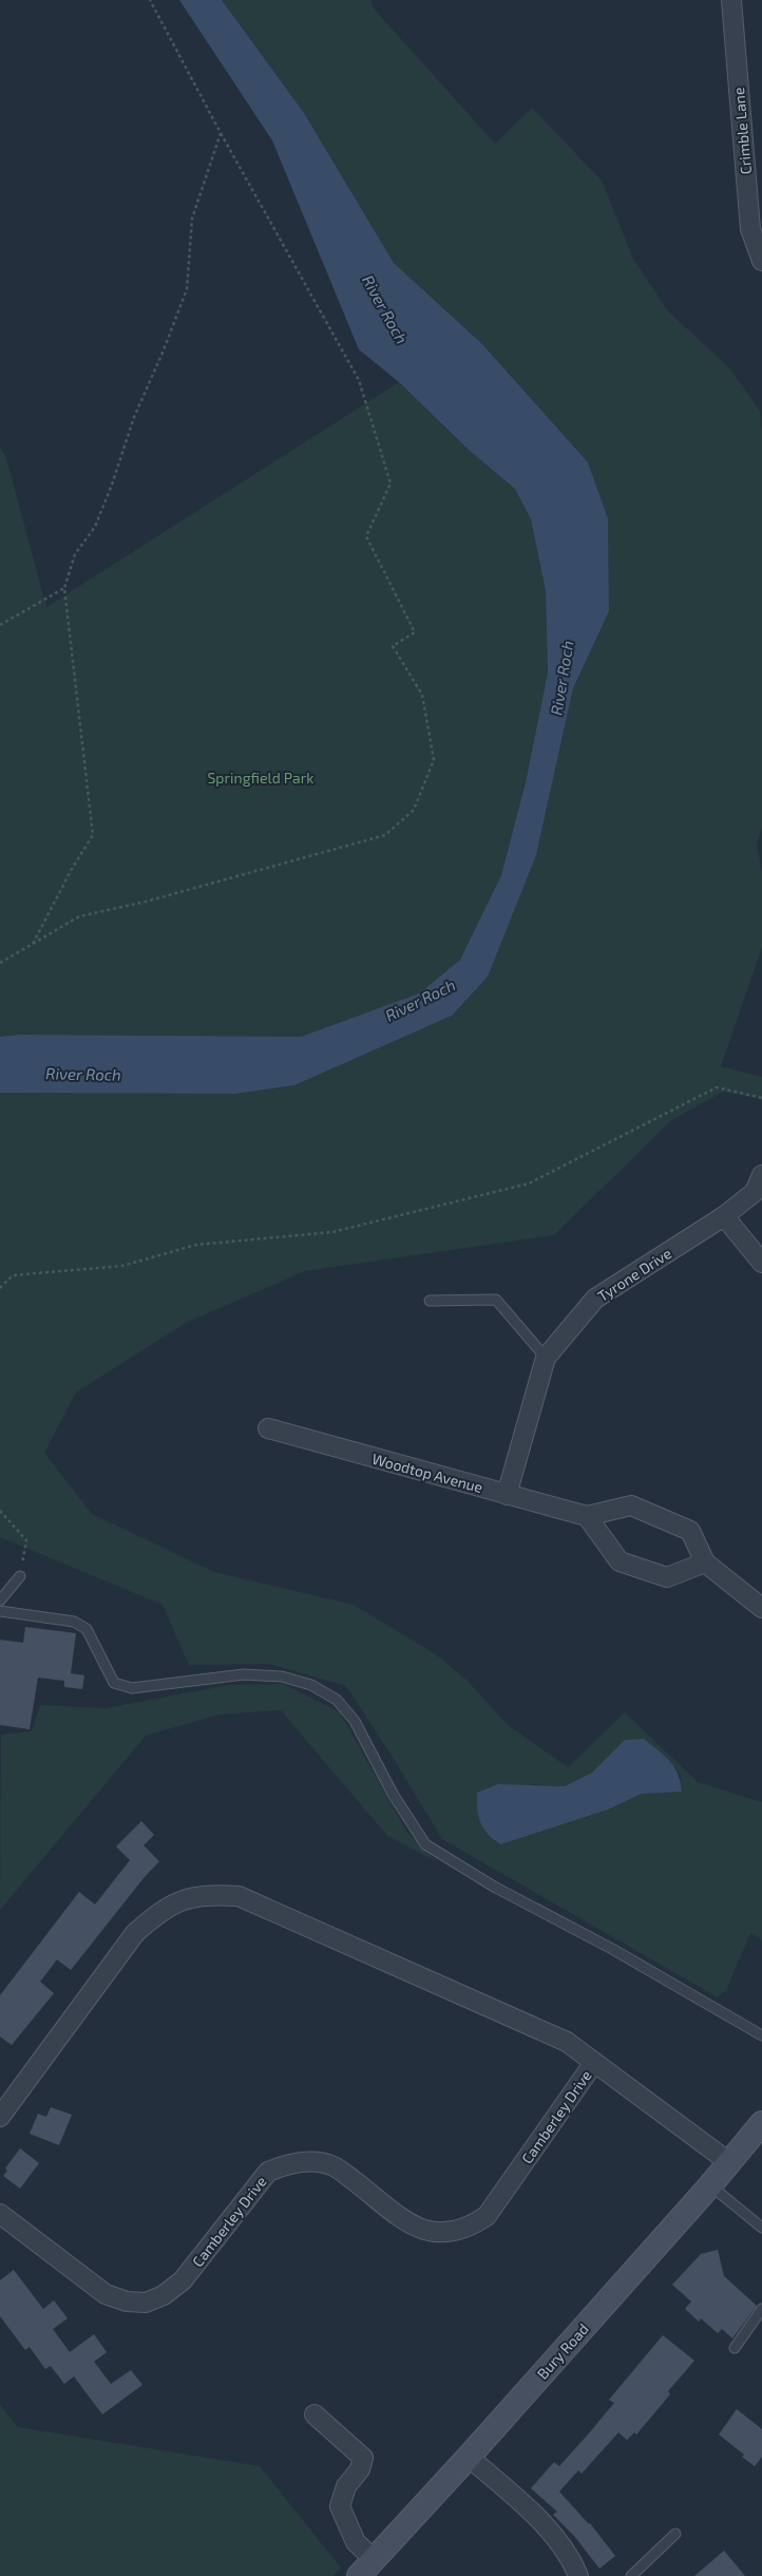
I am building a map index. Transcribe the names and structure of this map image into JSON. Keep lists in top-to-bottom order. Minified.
{"streets":{"main road":["Bury Road"],"street":["Crimble Lane","Tyrone Drive","Woodtop Avenue","Camberley Drive"]},"crossings":[["Tyrone Drive","Woodtop Avenue"],["Camberley Drive","Bury Road"]],"water":["River Roch"],"parks":["Springfield Park"]}
